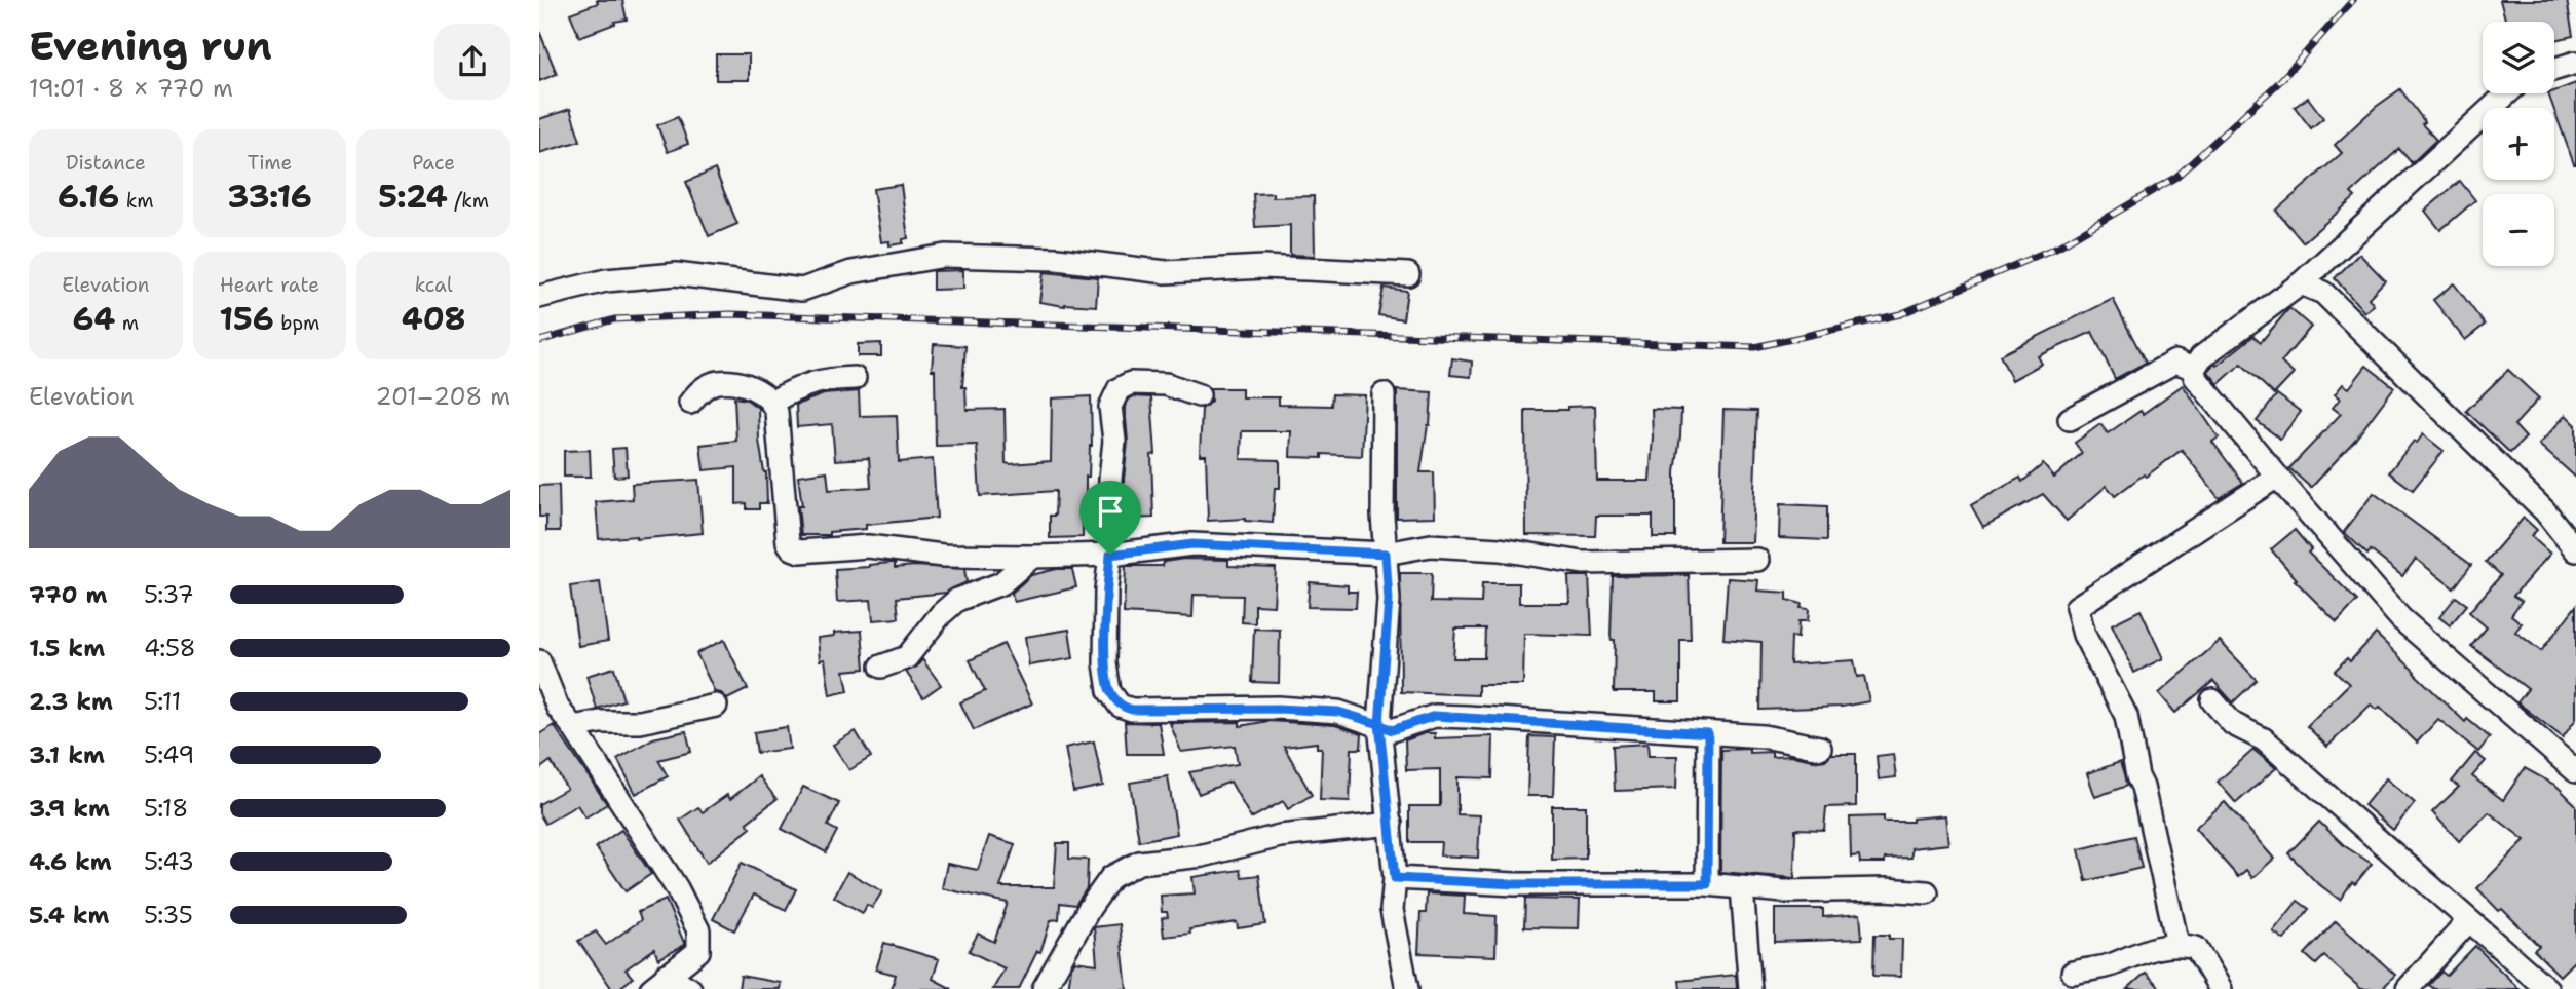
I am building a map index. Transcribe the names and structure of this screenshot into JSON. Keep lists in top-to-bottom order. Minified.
{"page":{"heading":["Evening run","19:01 · 8 × 770 m"],"map_buttons":["+","−"],"stats":[["Distance","6.16 km"],["Time","33:16"],["Pace","5:24 /km"],["Elevation","64 m"],["Heart rate","156 bpm"],["kcal","408"]],"chart":["Elevation","201–208 m"],"list":[{"name":"770 m","note":"5:37"},{"name":"1.5 km","note":"4:58"},{"name":"2.3 km","note":"5:11"},{"name":"3.1 km","note":"5:49"},{"name":"3.9 km","note":"5:18"},{"name":"4.6 km","note":"5:43"},{"name":"5.4 km","note":"5:35"}]}}
